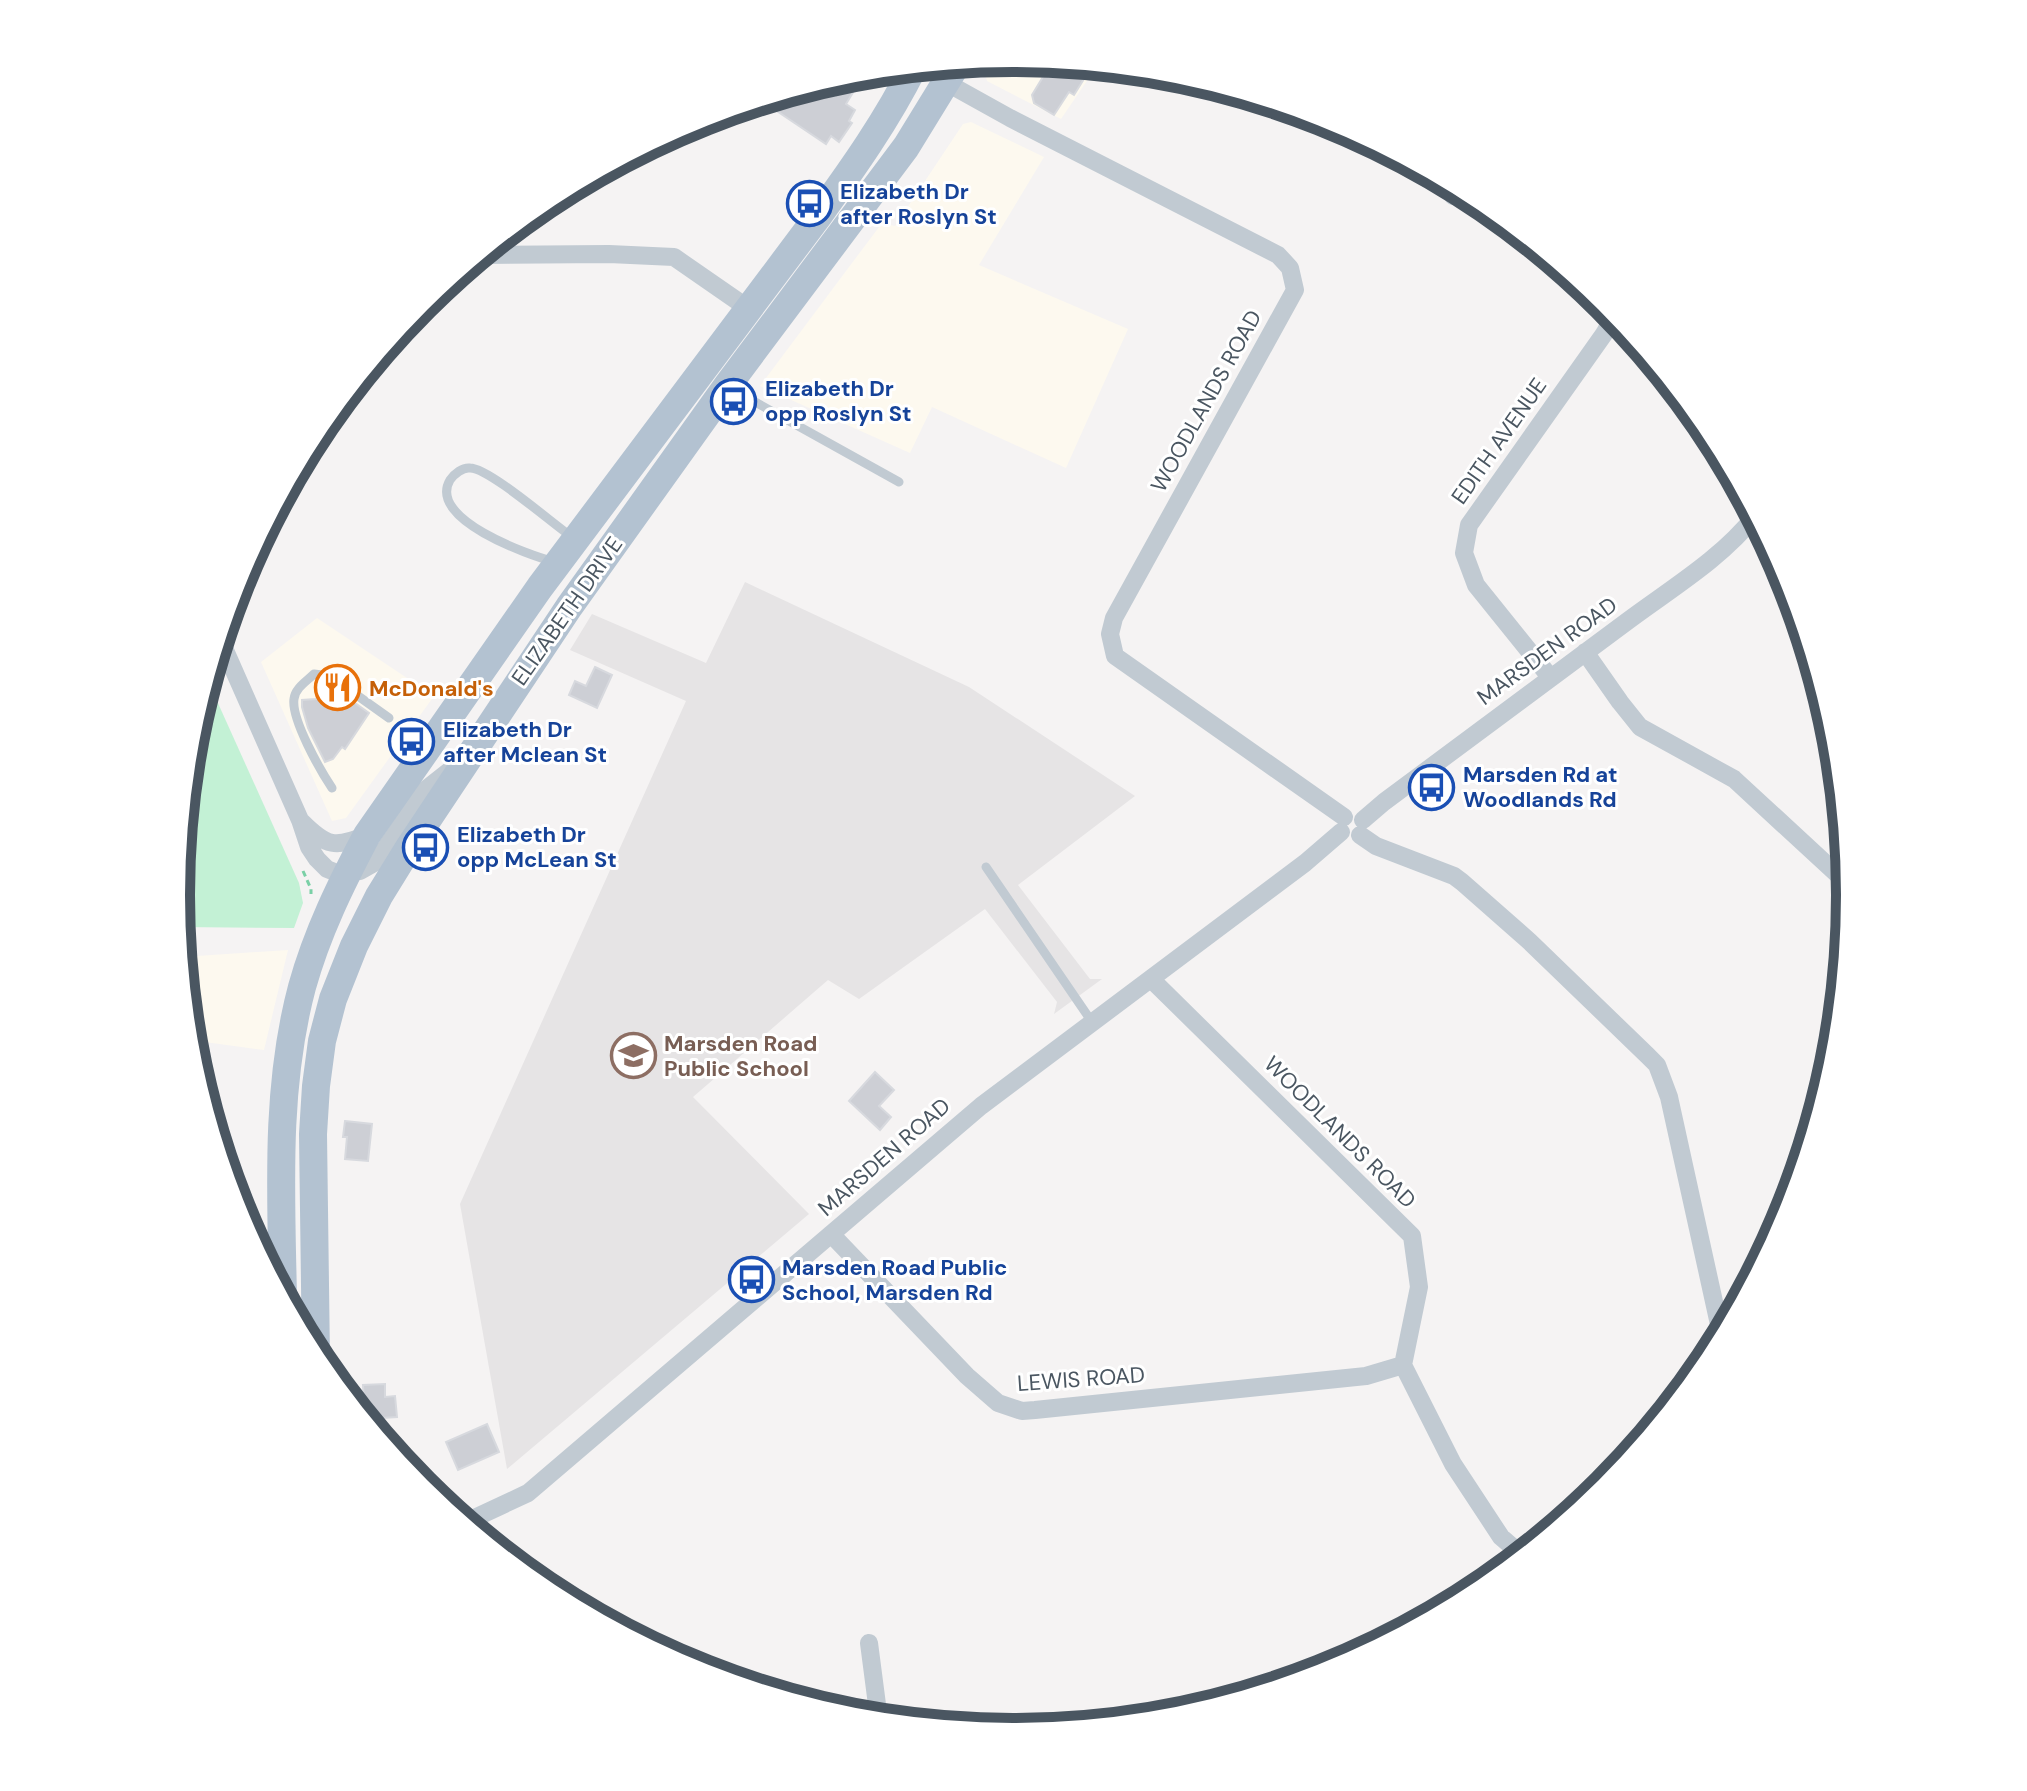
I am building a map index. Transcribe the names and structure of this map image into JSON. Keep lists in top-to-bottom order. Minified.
{"streets":{"main road":["ELIZABETH DRIVE"],"street":["WOODLANDS ROAD","EDITH AVENUE","MARSDEN ROAD","LEWIS ROAD"]},"crossings":[["WOODLANDS ROAD","MARSDEN ROAD"],["WOODLANDS ROAD","LEWIS ROAD"],["EDITH AVENUE","MARSDEN ROAD"],["MARSDEN ROAD","LEWIS ROAD"]],"places":{"bus stop":["Elizabeth Dr after Roslyn St","Elizabeth Dr opp Roslyn St","Elizabeth Dr after Mclean St","Marsden Rd at Woodlands Rd","Elizabeth Dr opp McLean St","Marsden Road Public School, Marsden Rd"],"restaurant":["McDonald's"],"school or university":["Marsden Road Public School"]}}
